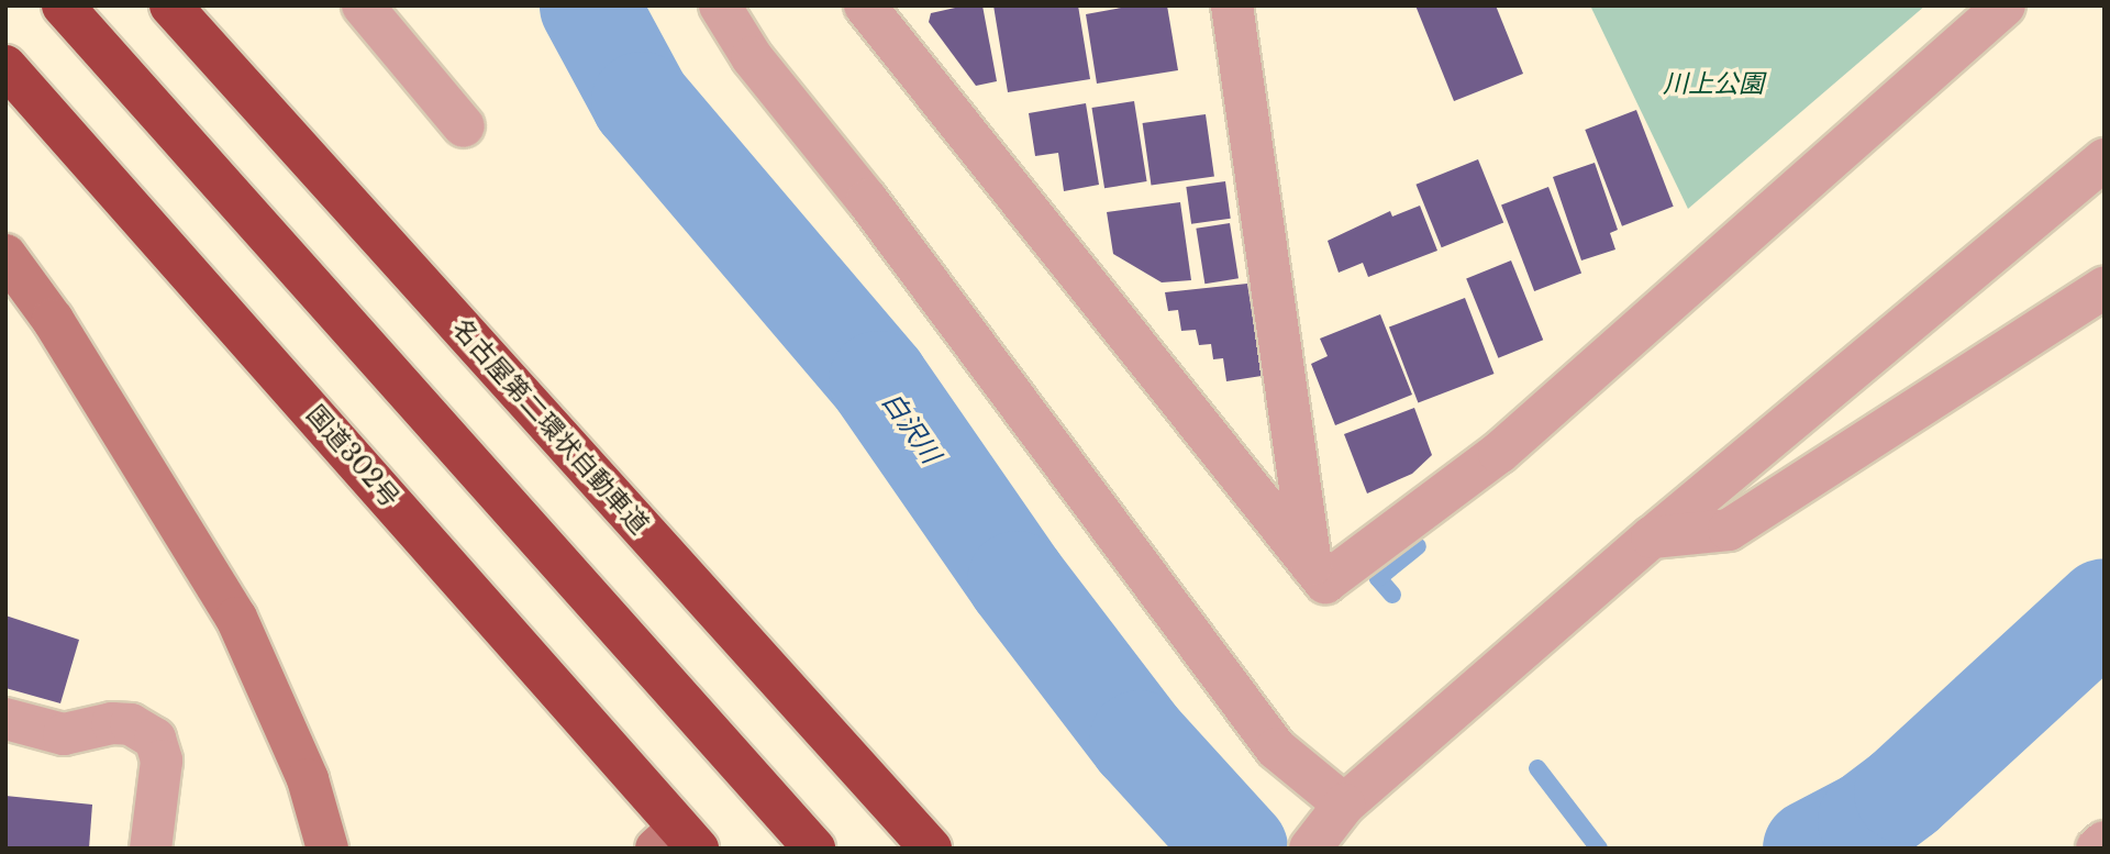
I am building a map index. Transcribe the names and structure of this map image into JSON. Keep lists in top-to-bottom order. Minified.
{"streets":{"highway":["名古屋第二環状自動車道","国道302号"]},"water":["白沢川"],"parks":["川上公園"]}
